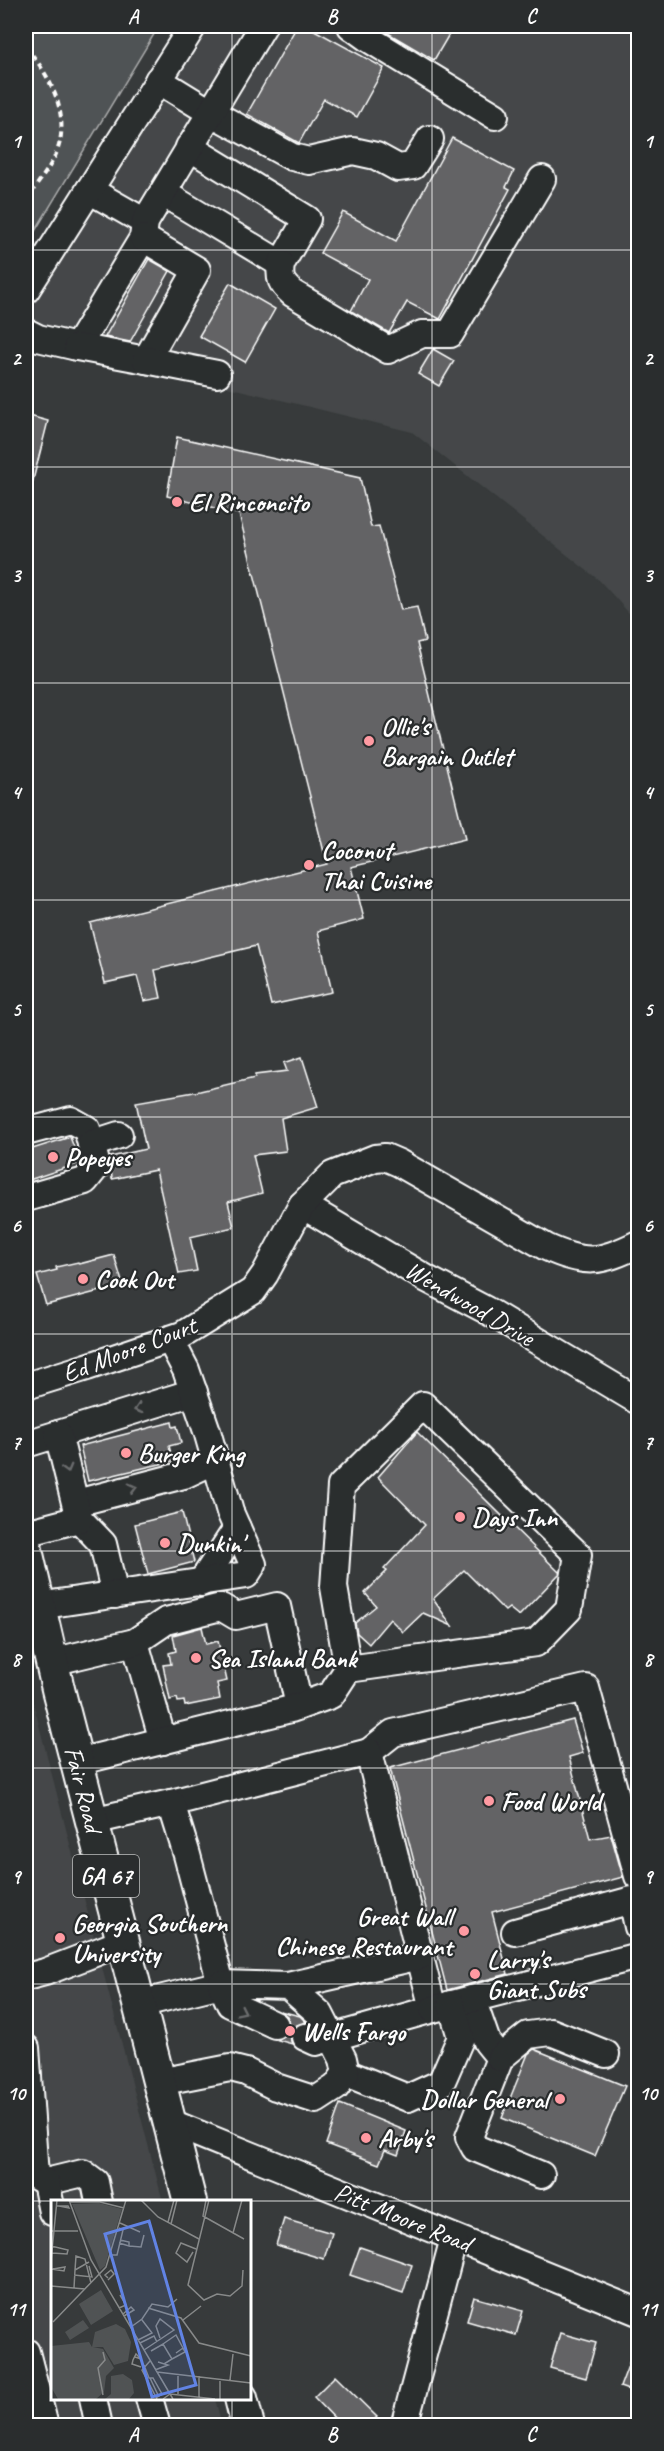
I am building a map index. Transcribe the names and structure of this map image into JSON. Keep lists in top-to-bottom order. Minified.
{"streets":{"main road":["Fair Road","GA 67"],"street":["Wendwood Drive","Ed Moore Court","Pitt Moore Road"]},"crossings":[["Wendwood Drive","Ed Moore Court"],["Fair Road","Pitt Moore Road"]],"places":["El Rinconcito","Ollie's Bargain Outlet","Coconut Thai Cuisine","Popeyes","Cook Out","Burger King","Days Inn","Dunkin'","Sea Island Bank","Food World","Great Wall Chinese Restaurant","Georgia Southern University","Larry's Giant Subs","Wells Fargo","Dollar General","Arby's"],"grid":{"columns":["A","B","C"],"rows":["1","2","3","4","5","6","7","8","9","10","11"]}}
